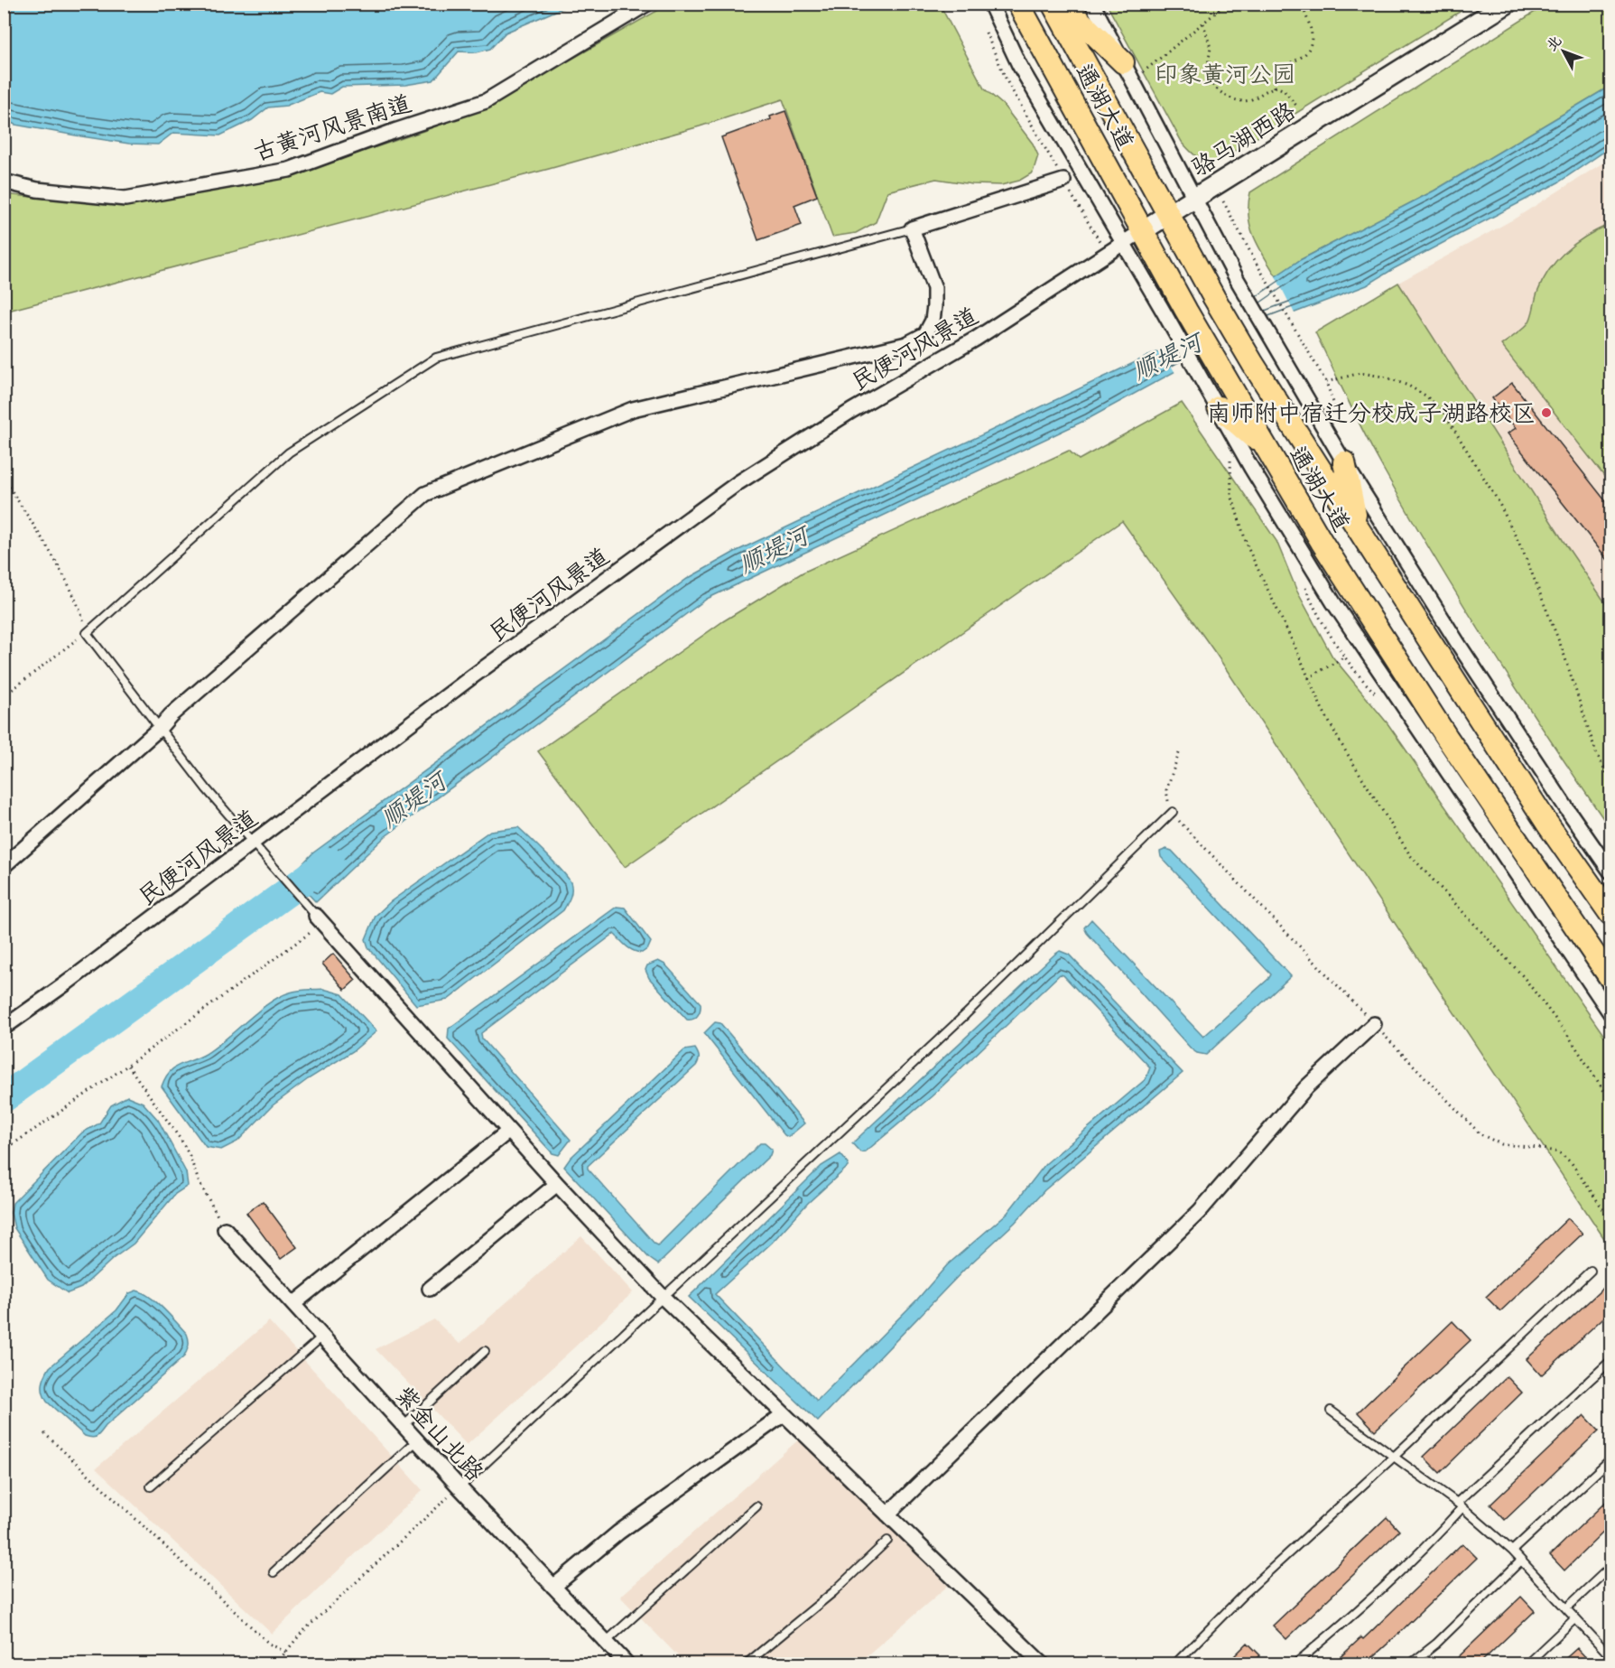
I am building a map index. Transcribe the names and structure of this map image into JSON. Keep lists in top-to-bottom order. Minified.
{"streets":{"main road":["通湖大道"],"street":["古黄河风景南道","骆马湖西路","民便河风景道","紫金山北路"]},"crossings":[["通湖大道","骆马湖西路"],["通湖大道","民便河风景道"],["骆马湖西路","民便河风景道"]],"water":["顺堤河"],"parks":["印象黄河公园"],"places":["南师附中宿迁分校成子湖路校区"],"north":"top left"}
